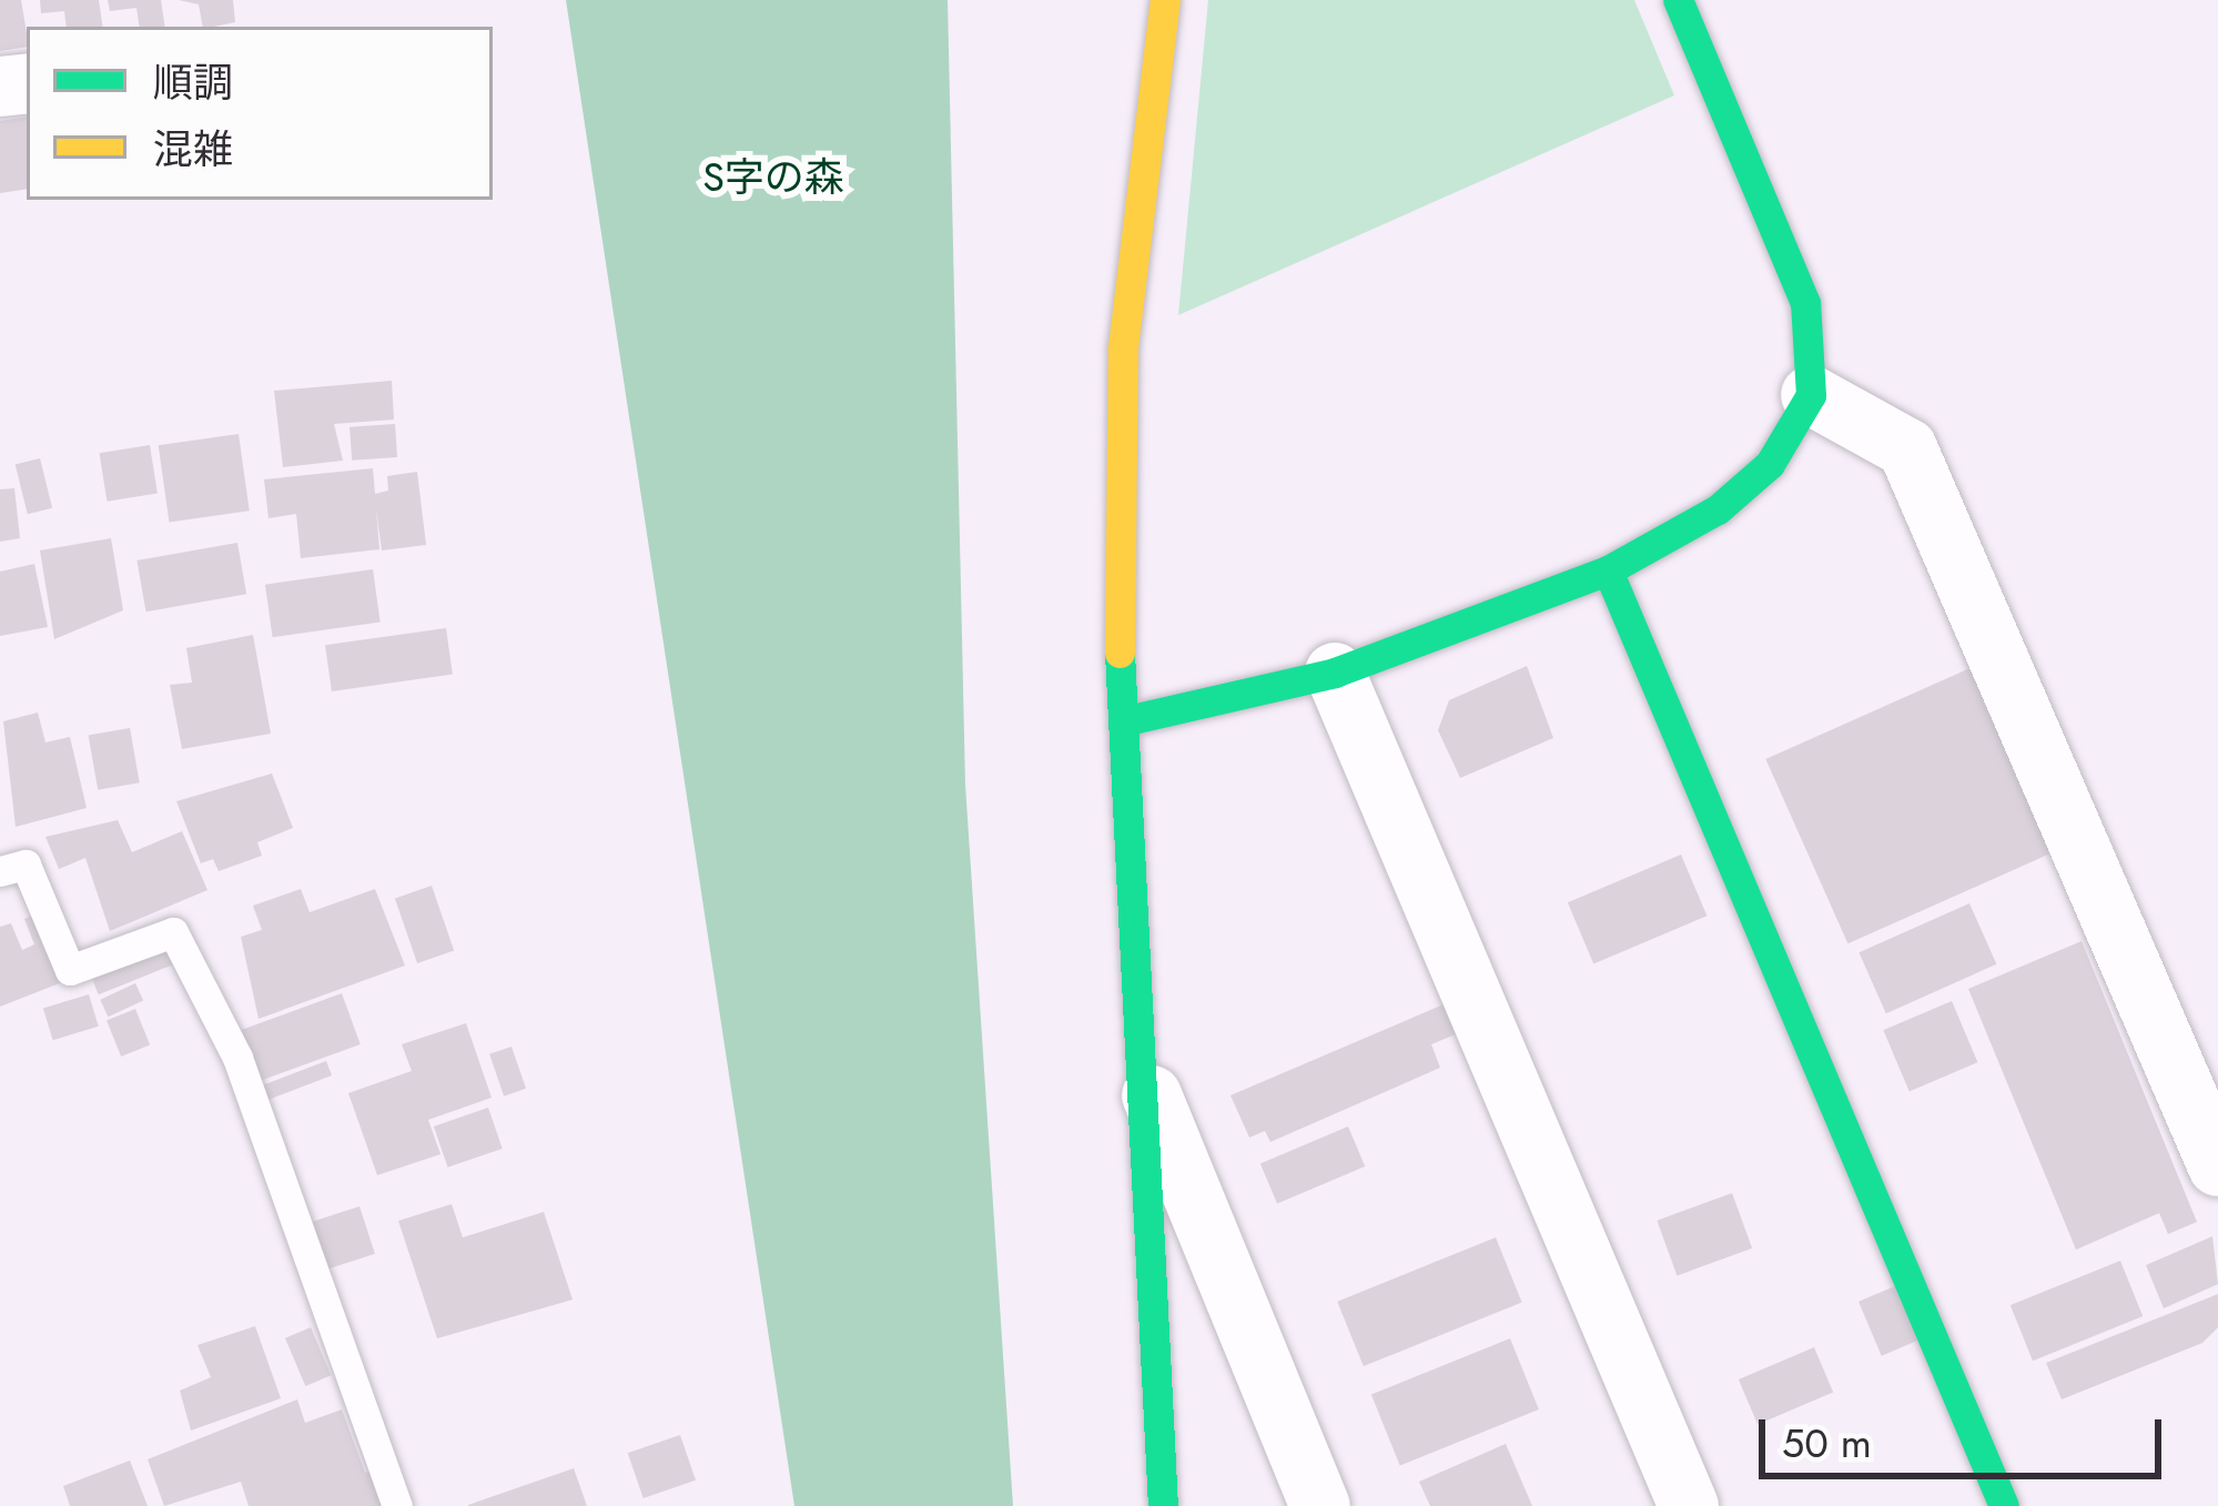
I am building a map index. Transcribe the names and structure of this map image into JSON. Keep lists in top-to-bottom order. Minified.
{"parks":["S字の森"],"legend":["順調","混雑"],"scale_bar":"50 m"}
